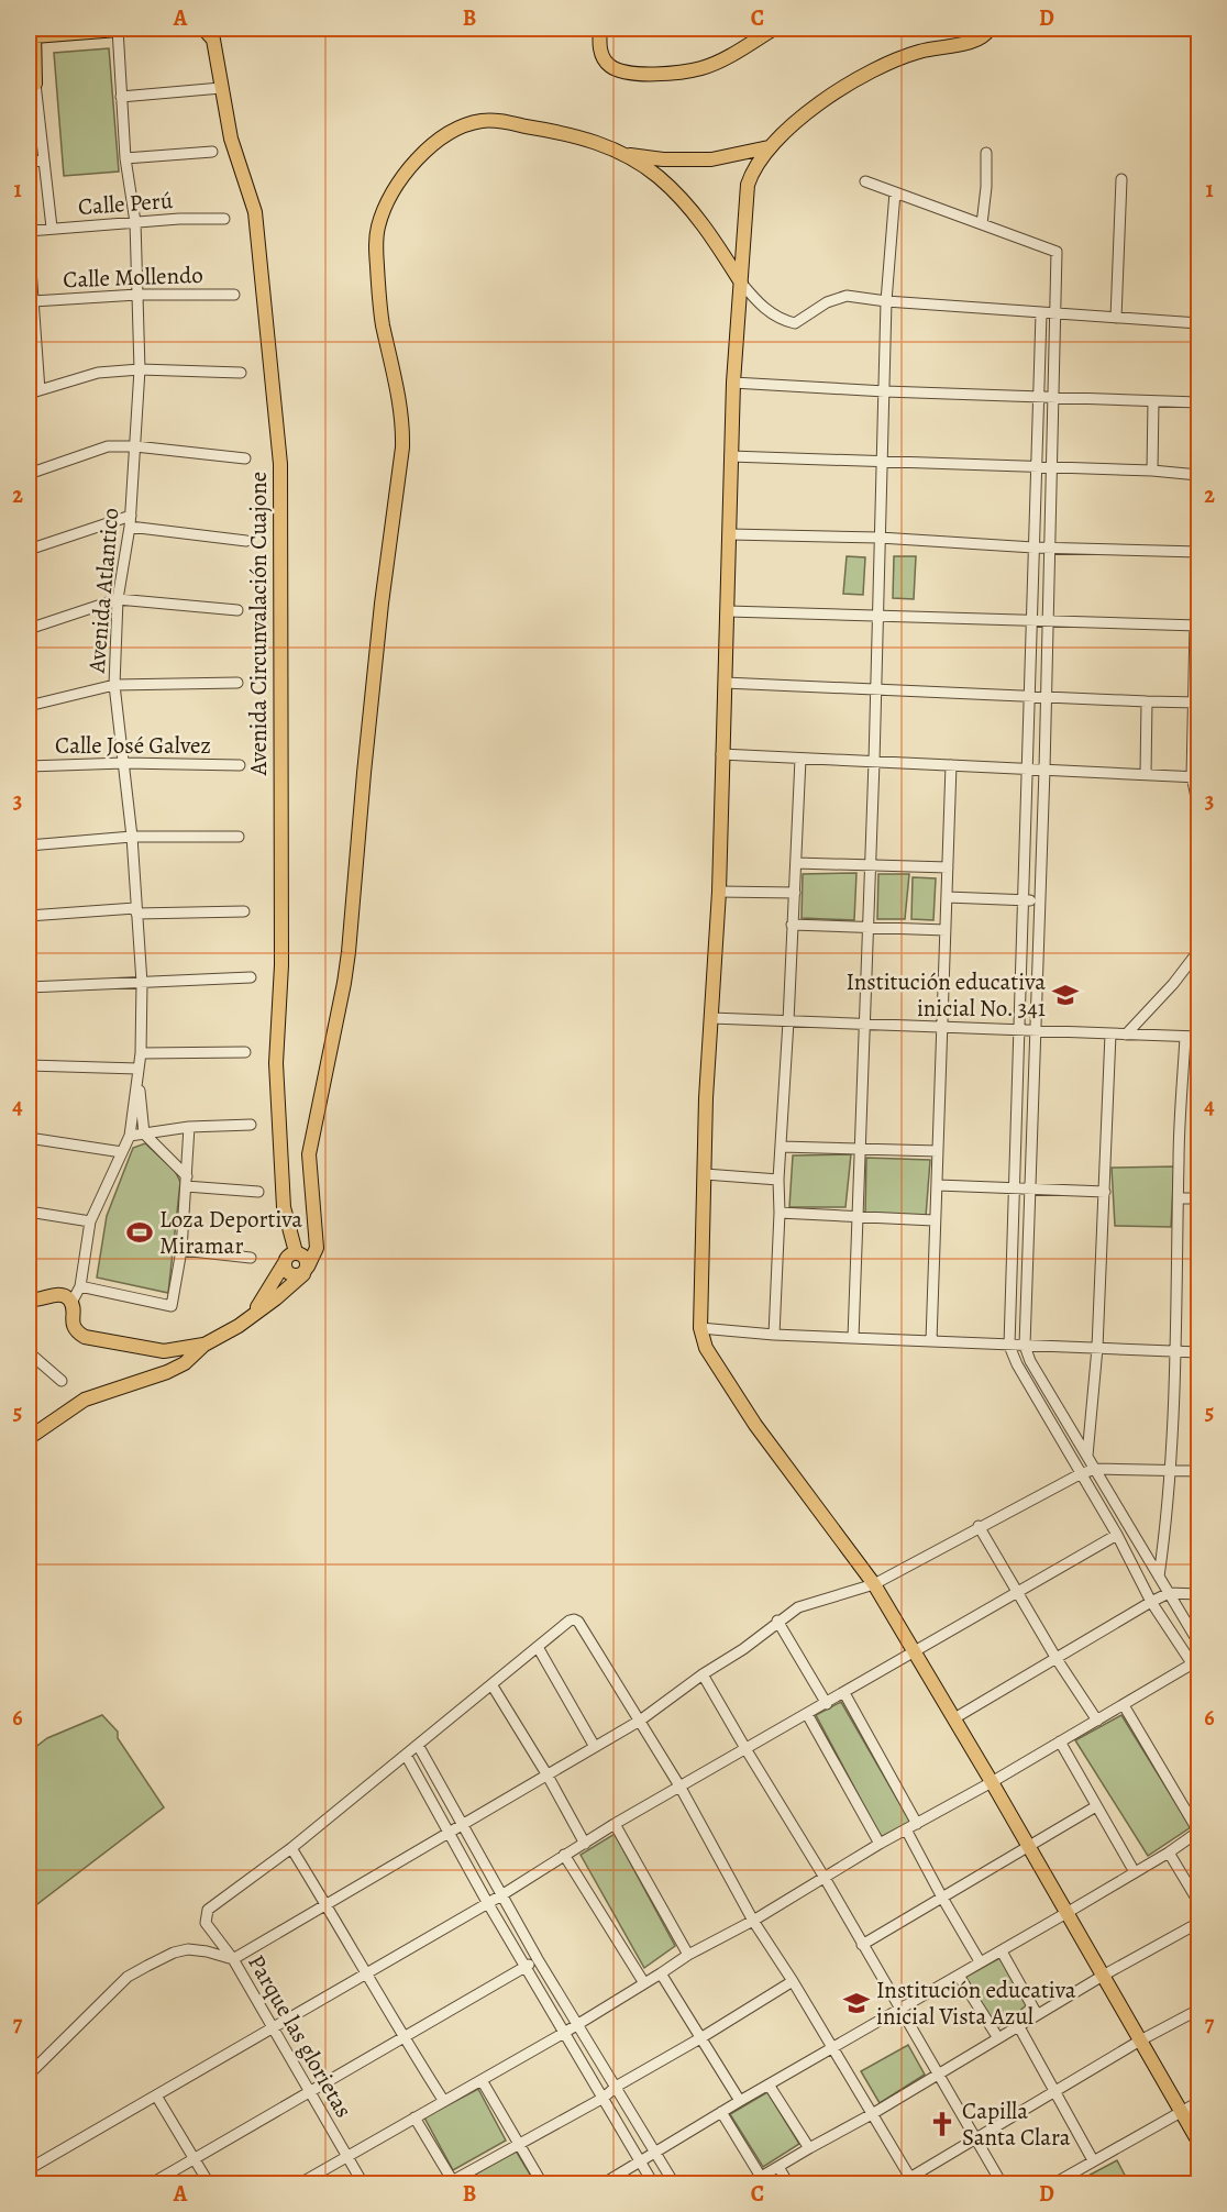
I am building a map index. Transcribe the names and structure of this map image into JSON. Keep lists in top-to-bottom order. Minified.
{"streets":{"main road":["Avenida Circunvalación Cuajone"],"street":["Calle Perú","Calle Mollendo","Avenida Atlantico","Calle José Galvez","Parque las glorietas"]},"crossings":[["Calle Perú","Avenida Atlantico"],["Calle Mollendo","Avenida Atlantico"],["Avenida Atlantico","Calle José Galvez"]],"places":{"school or university":["Institución educativa inicial No. 341","Institución educativa inicial Vista Azul"],"sports":["Loza Deportiva Miramar"],"church":["Capilla Santa Clara"]},"grid":{"columns":["A","B","C","D"],"rows":["1","2","3","4","5","6","7"]}}
